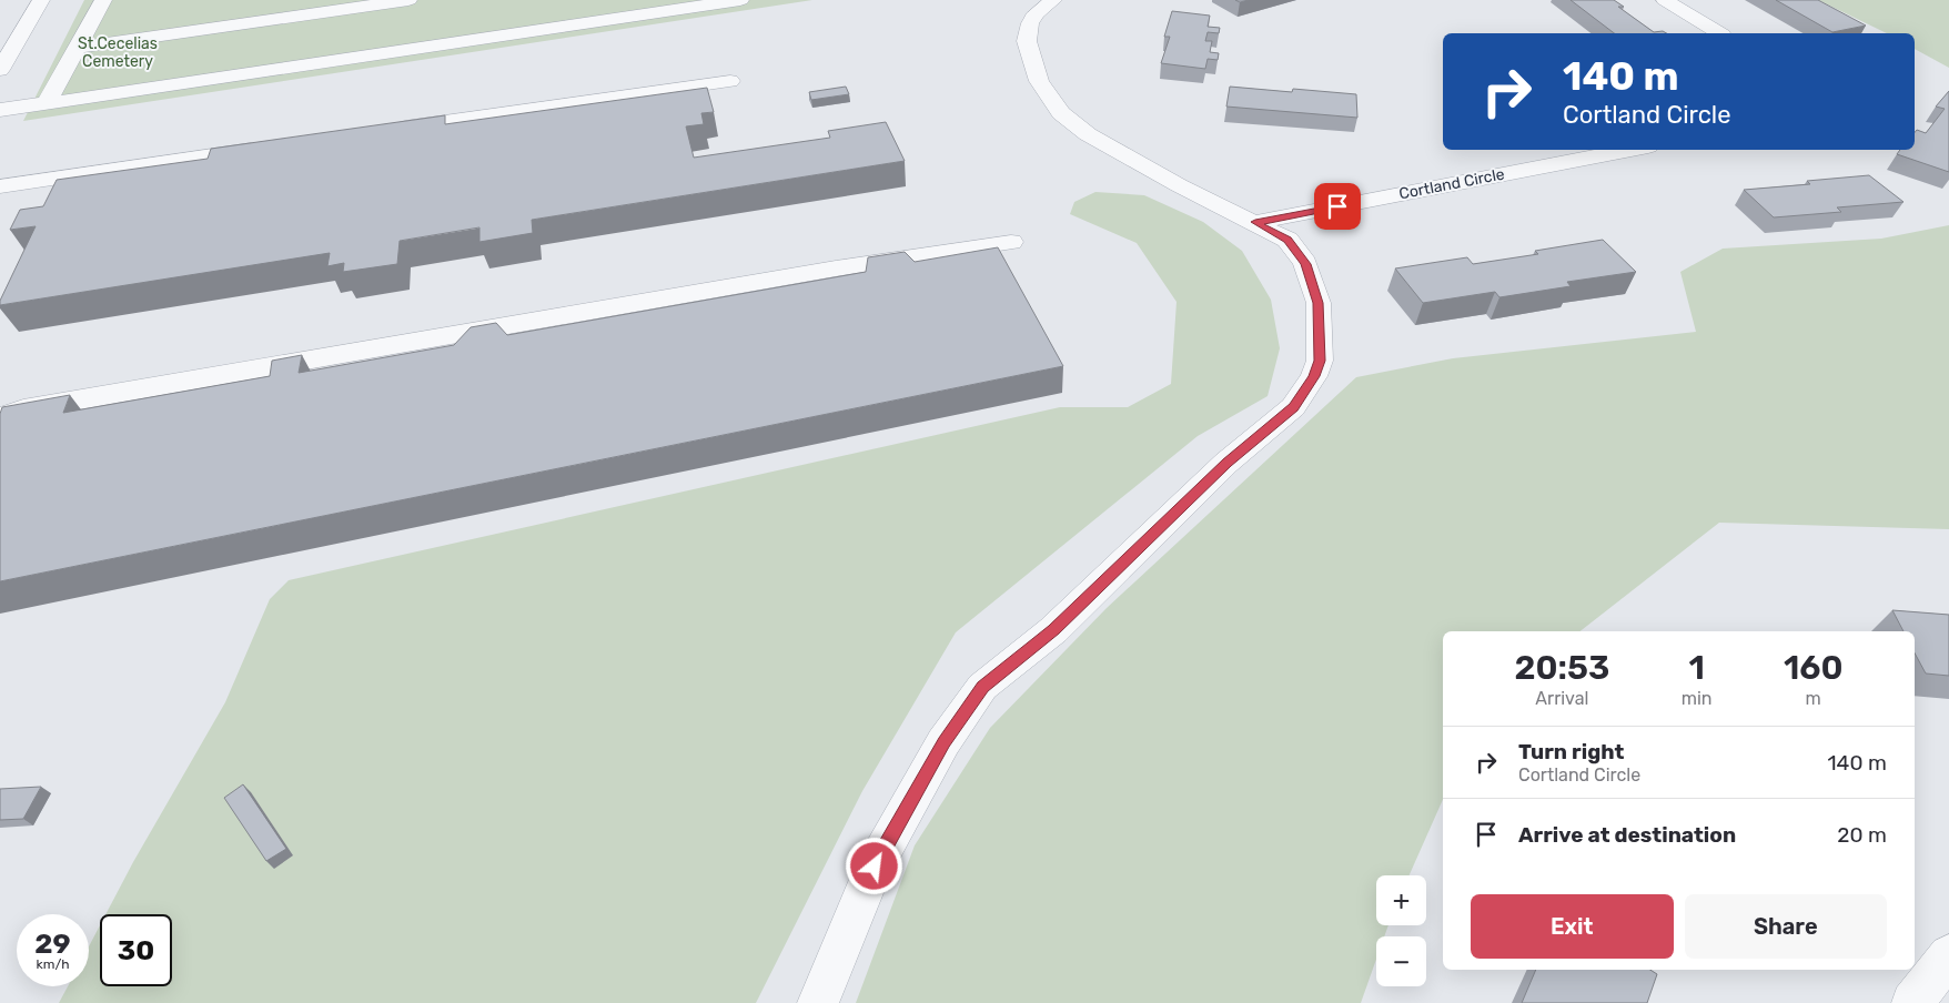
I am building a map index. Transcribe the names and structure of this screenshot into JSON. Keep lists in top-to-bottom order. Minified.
{"streets":{"street":["Cortland Circle"]},"parks":["St.Cecelias Cemetery"],"page":{"turn":["140 m","Cortland Circle"],"eta":["20:53","Arrival","1","min","160","m"],"list":[{"name":"Turn right","note":"Cortland Circle","value":"140 m"},{"name":"Arrive at destination","value":"20 m"}],"map_buttons":["+","−"],"buttons":["Exit","Share"],"speed":"29 km/h","limit":"30"}}
